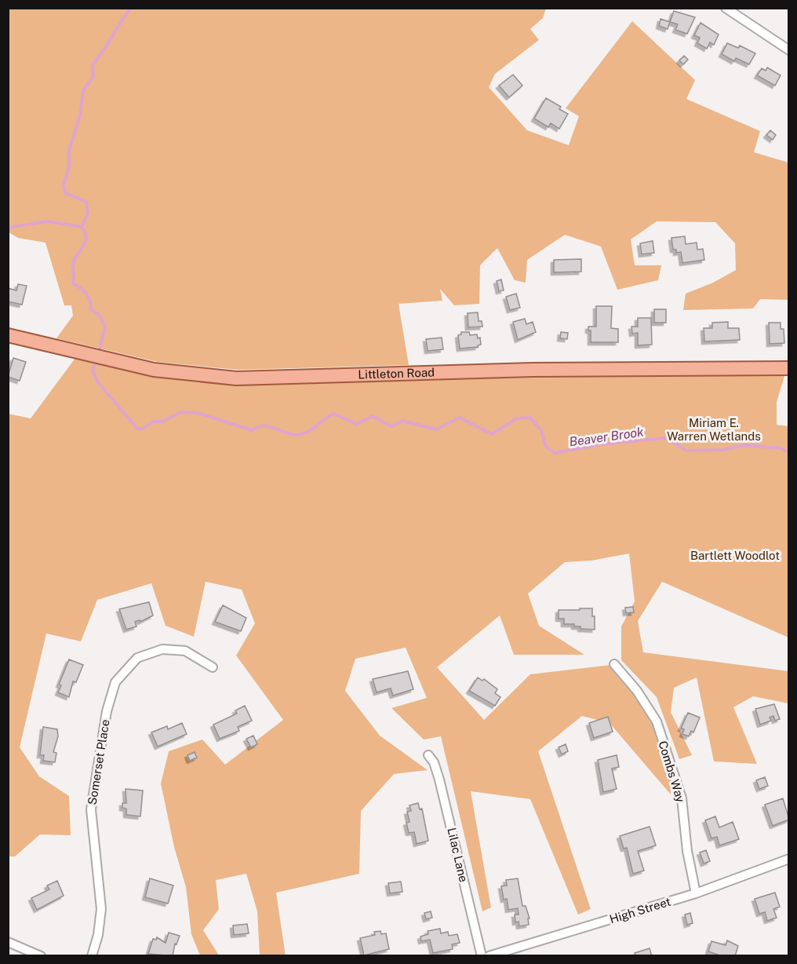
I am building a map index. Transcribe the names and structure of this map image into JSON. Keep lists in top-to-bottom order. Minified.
{"streets":{"main road":["Littleton Road"],"street":["Somerset Place","Combs Way","Lilac Lane","High Street"]},"crossings":[["Combs Way","High Street"]],"water":["Beaver Brook"],"parks":["Miriam E. Warren Wetlands","Bartlett Woodlot"]}
